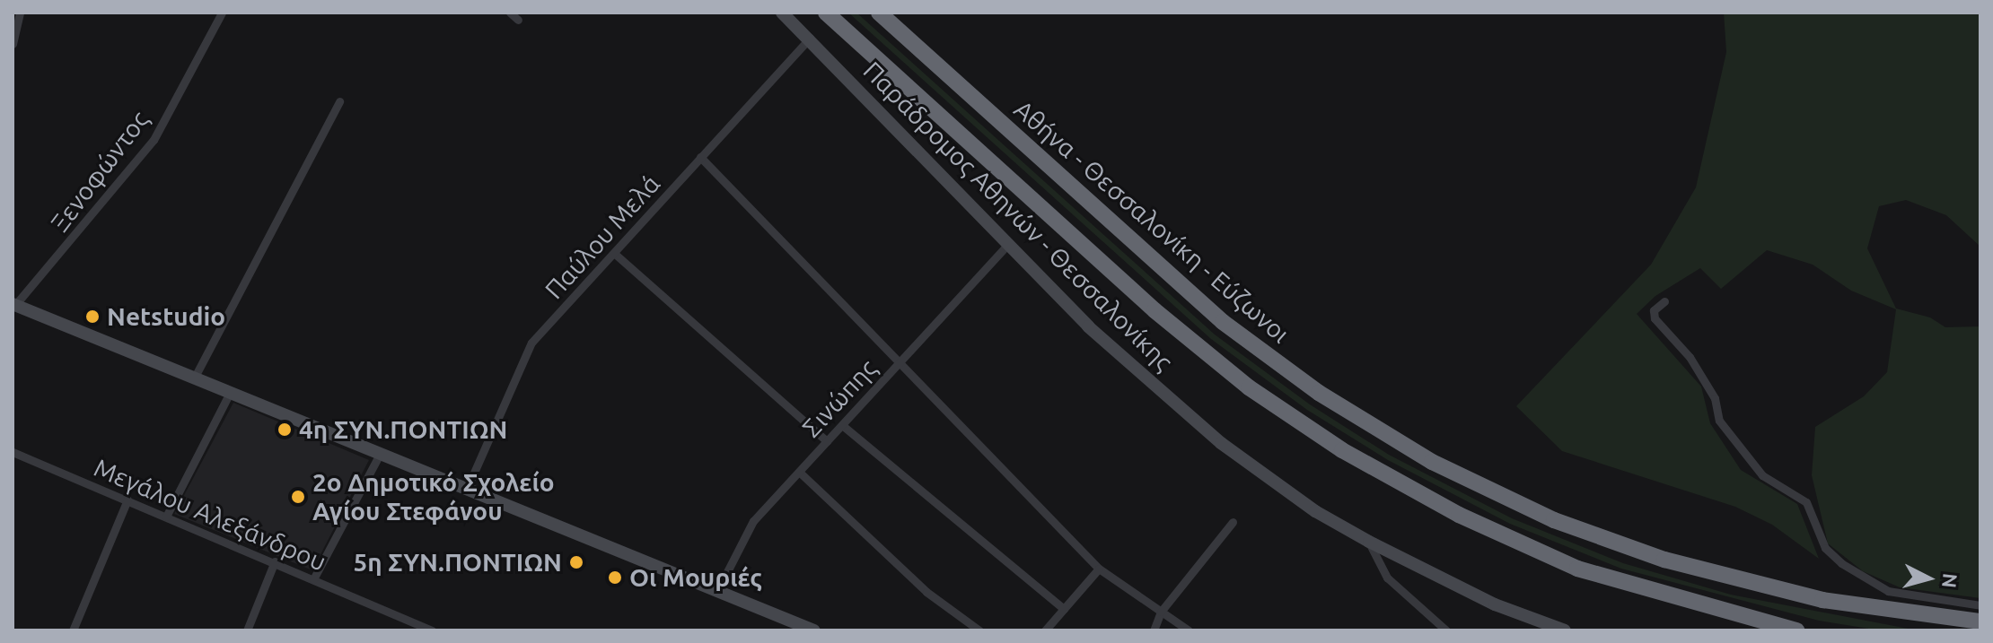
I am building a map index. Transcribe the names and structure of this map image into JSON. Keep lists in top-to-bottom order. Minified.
{"streets":{"highway":["Αθήνα - Θεσσαλονίκη - Εύζωνοι"],"main road":["Παράδρομος Αθηνών - Θεσσαλονίκης"],"street":["Ξενοφώντος","Παύλου Μελά","Σινώπης","Μεγάλου Αλεξάνδρου"]},"crossings":[["Παράδρομος Αθηνών - Θεσσαλονίκης","Παύλου Μελά"],["Παράδρομος Αθηνών - Θεσσαλονίκης","Σινώπης"]],"places":["Netstudio","4η ΣΥΝ.ΠΟΝΤΙΩΝ","2ο Δημοτικό Σχολείο Αγίου Στεφάνου","5η ΣΥΝ.ΠΟΝΤΙΩΝ","Οι Μουριές"],"north":"right"}
